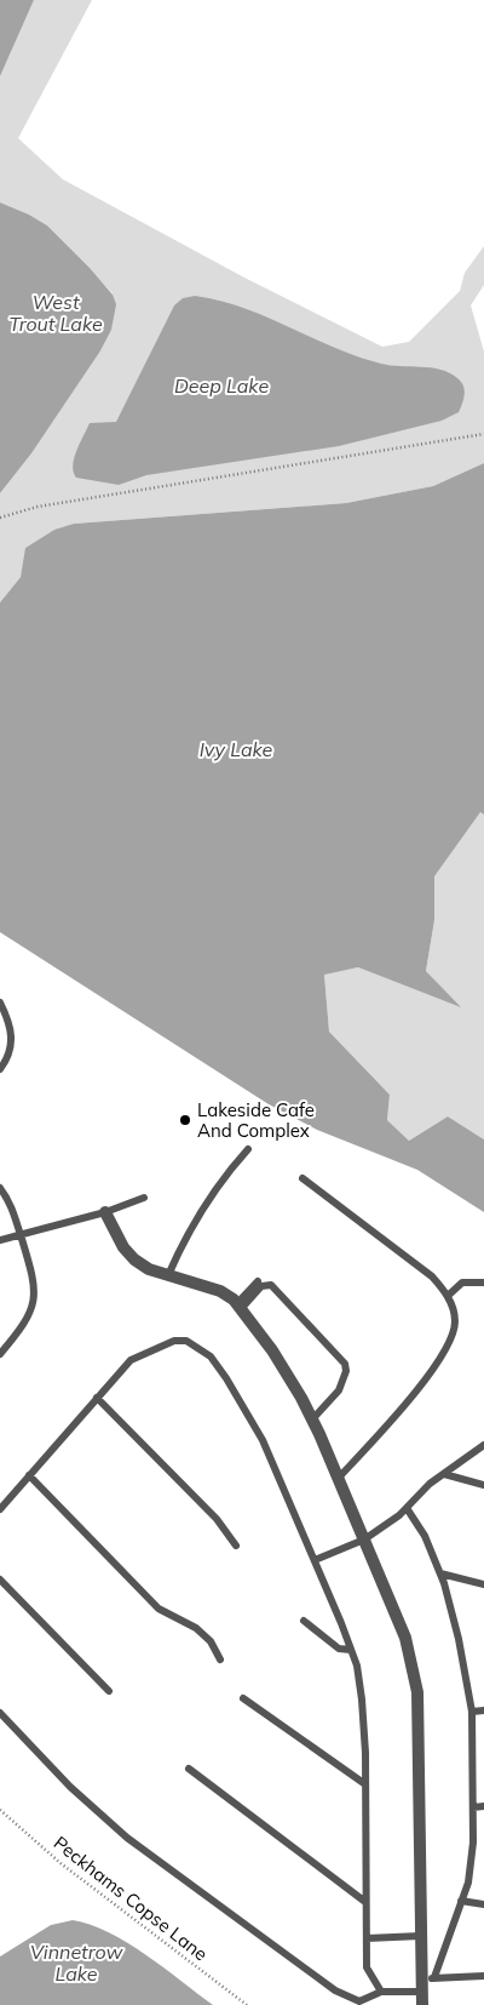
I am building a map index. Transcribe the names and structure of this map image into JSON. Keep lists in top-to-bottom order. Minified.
{"streets":{"path":["Peckhams Copse Lane"]},"water":["West Trout Lake","Deep Lake","Ivy Lake","Vinnetrow Lake"],"places":["Lakeside Cafe And Complex"]}
